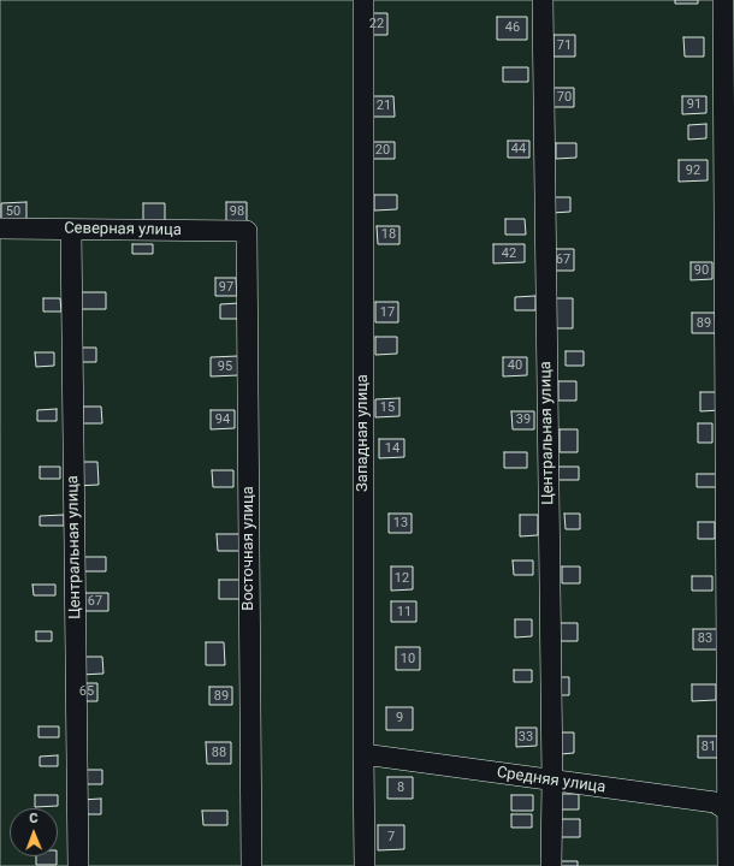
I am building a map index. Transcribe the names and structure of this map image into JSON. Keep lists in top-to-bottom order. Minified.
{"streets":{"street":["Северная улица","Западная улица","Центральная улица","Восточная улица","Средняя улица"]},"crossings":[["Северная улица","Центральная улица"],["Северная улица","Восточная улица"],["Западная улица","Средняя улица"],["Центральная улица","Средняя улица"]],"house_numbers":["22","46","71","70","91","21","44","20","92","50","98","18","42","67","90","97","17","89","40","95","15","94","39","14","13","12","67","11","83","10","65","89","9","33","81","88","8","7"],"north":"top"}
